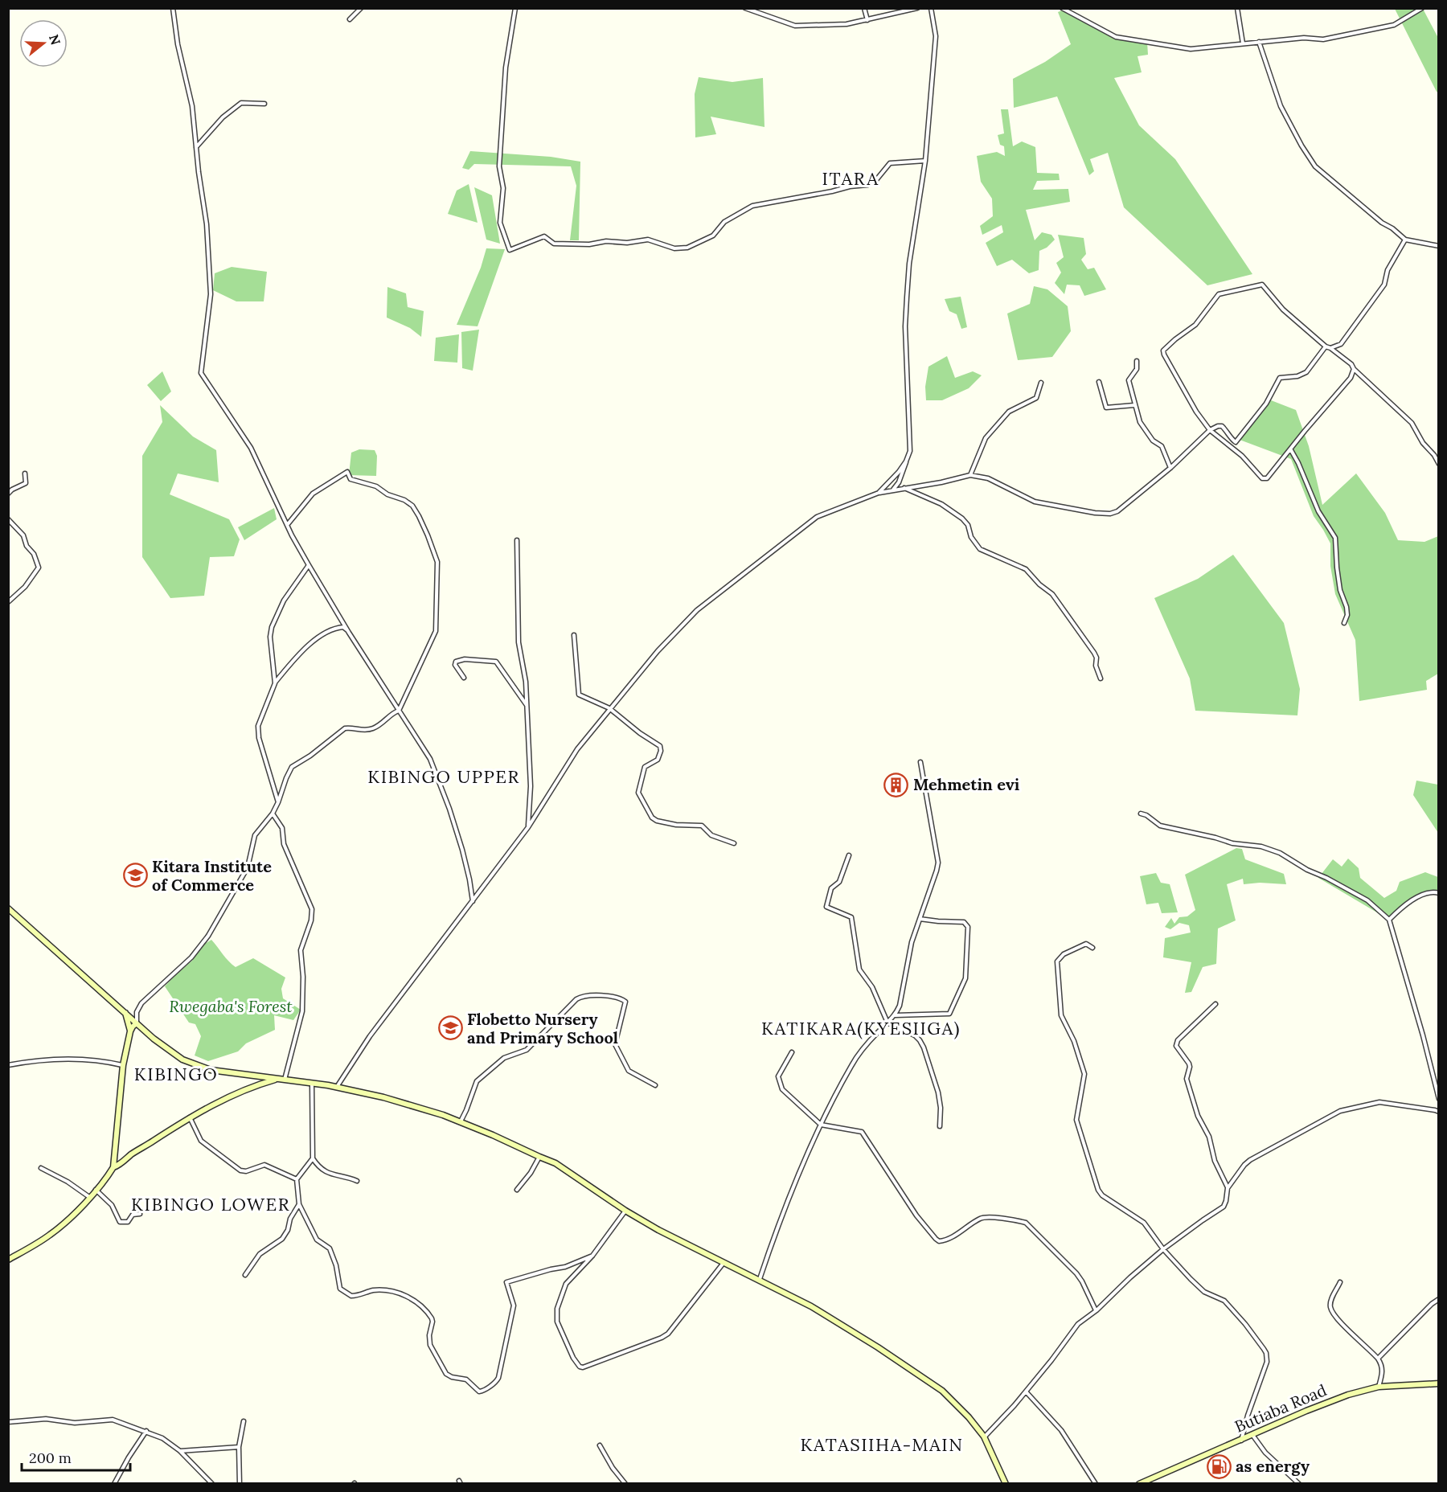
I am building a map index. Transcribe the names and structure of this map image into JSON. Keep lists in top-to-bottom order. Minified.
{"streets":{"main road":["Butiaba Road"]},"districts":["ITARA","KIBINGO UPPER","KATIKARA(KYESIIGA)","KIBINGO","KIBINGO LOWER","KATASIIHA-MAIN"],"parks":["Rwegaba's Forest"],"places":{"building":["Mehmetin evi"],"school or university":["Kitara Institute of Commerce","Flobetto Nursery and Primary School"],"fuel station":["as energy"]},"scale_bar":"200 m","north":"right"}
